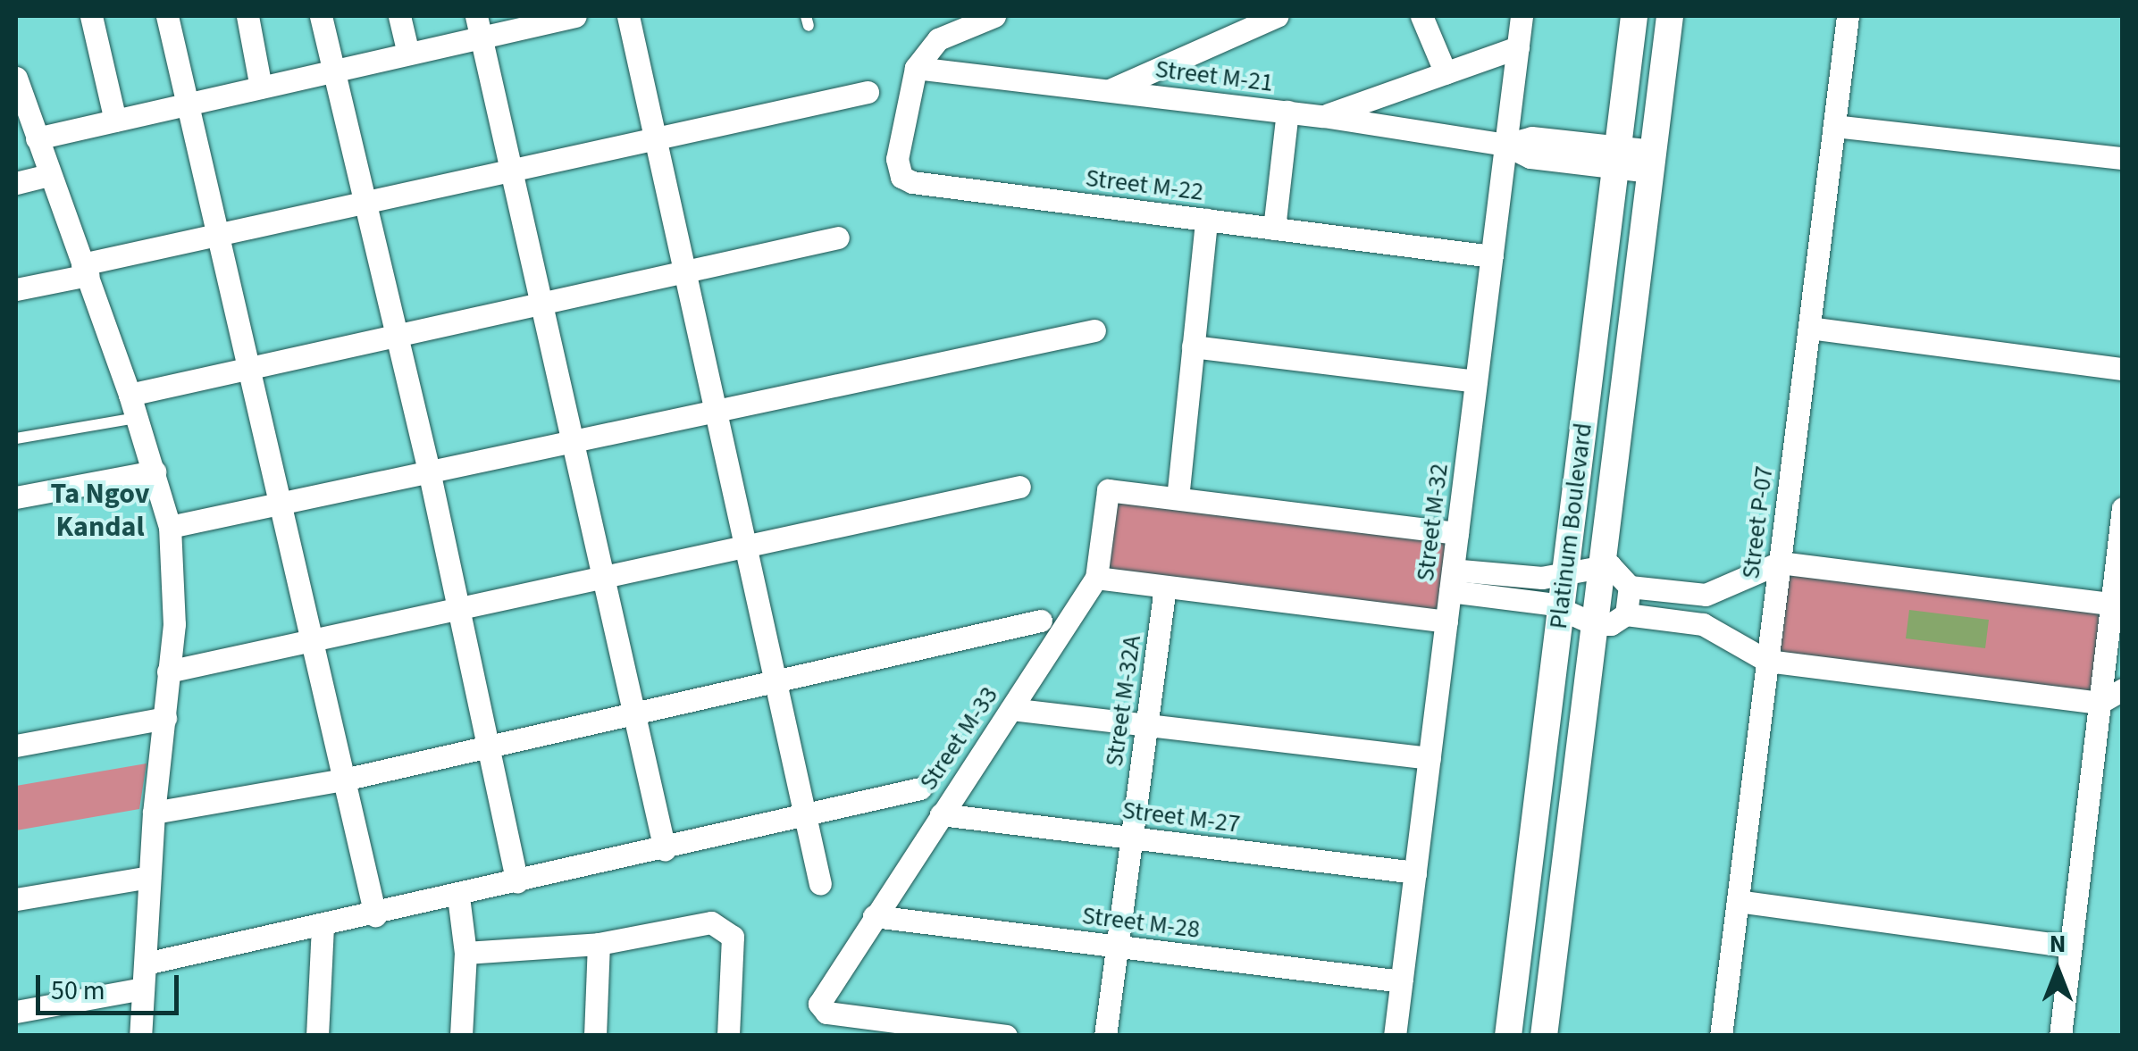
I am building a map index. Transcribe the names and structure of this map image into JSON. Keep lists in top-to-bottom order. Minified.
{"streets":{"street":["Street M-21","Street M-22","Street M-32","Street P-07","Platinum Boulevard","Street M-32A","Street M-33","Street M-27","Street M-28"]},"crossings":[["Street M-21","Street M-22"],["Street M-21","Street M-32"],["Street M-21","Platinum Boulevard"],["Street M-22","Street M-32"],["Street M-32","Street M-27"],["Street M-32","Street M-28"],["Street M-32A","Street M-27"],["Street M-32A","Street M-28"],["Street M-33","Street M-27"],["Street M-33","Street M-28"]],"districts":["Ta Ngov Kandal"],"scale_bar":"50 m","north":"top"}
